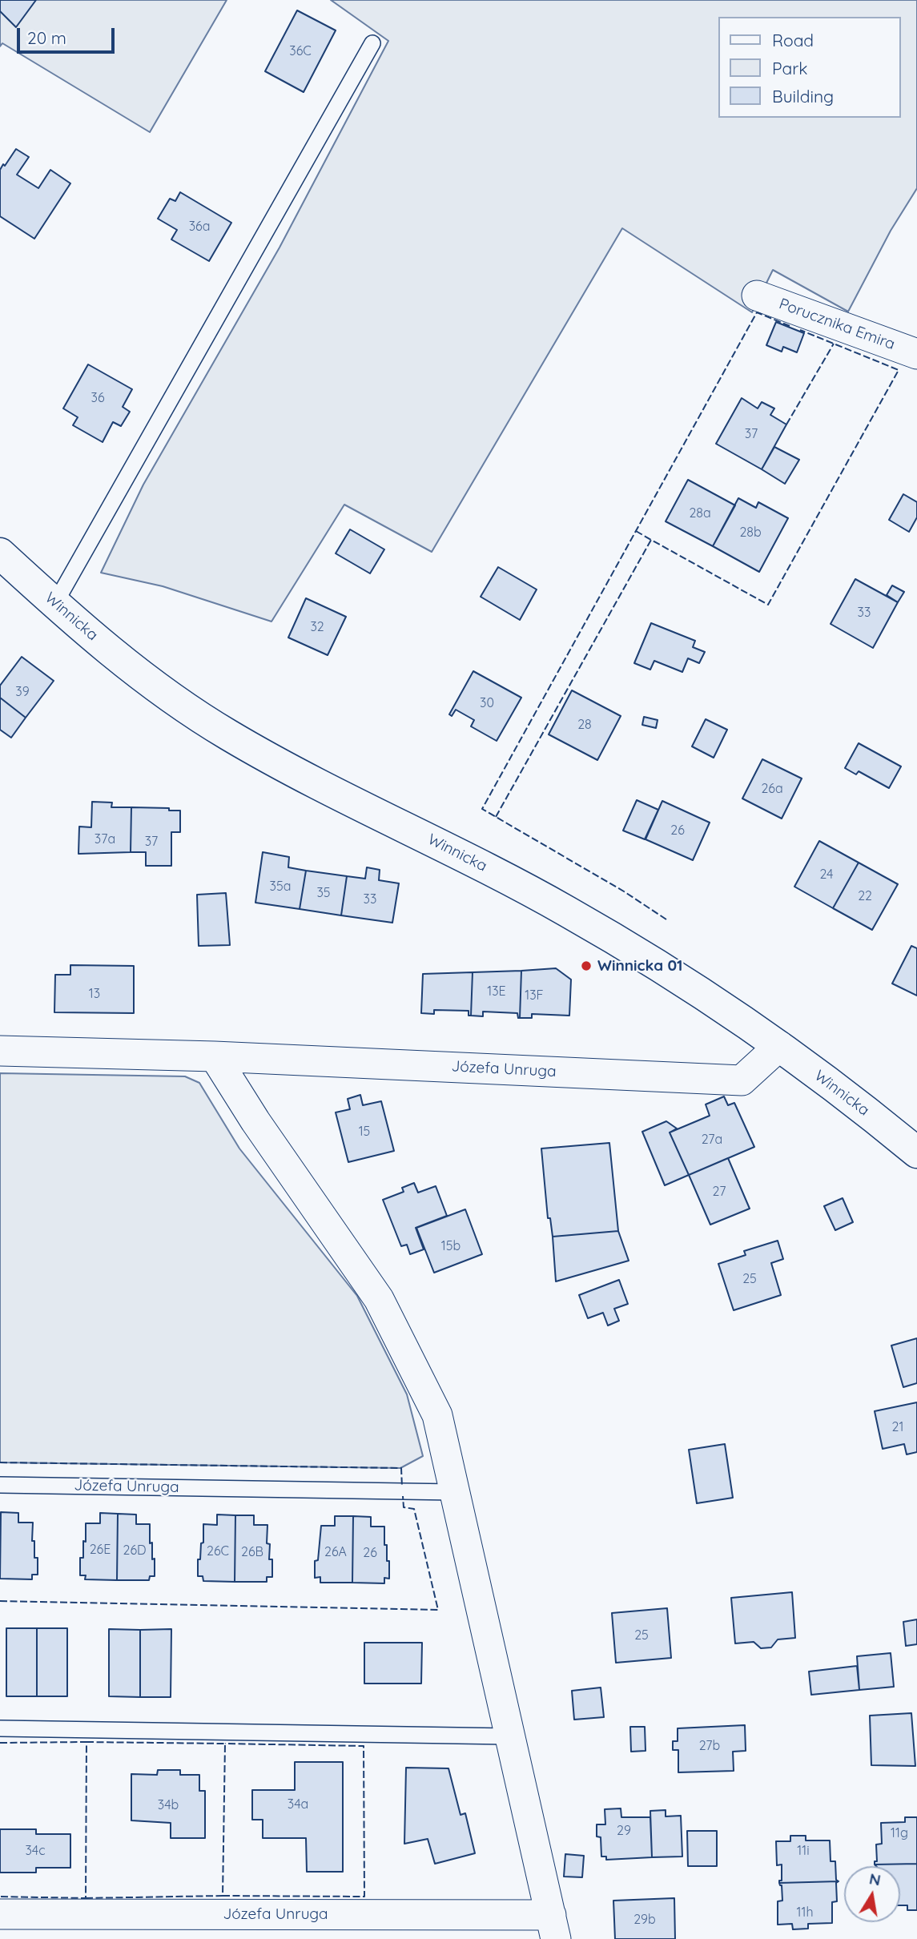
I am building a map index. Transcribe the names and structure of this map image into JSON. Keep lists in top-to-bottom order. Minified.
{"streets":{"street":["Porucznika Emira","Winnicka","Józefa Unruga"]},"crossings":[["Winnicka","Józefa Unruga"]],"places":["Winnicka 01"],"house_numbers":["36C","36a","36","37","28a","28b","33","32","39","30","28","26a","26","37a","37","24","35a","35","22","33","13E","13","13F","15","27a","27","15b","25","21","26E","26D","26C","26B","26A","26","25","27b","34a","34b","29","11g","34c","11i","11h","29b"],"legend":["Road","Park","Building"],"scale_bar":"20 m","north":"top"}
